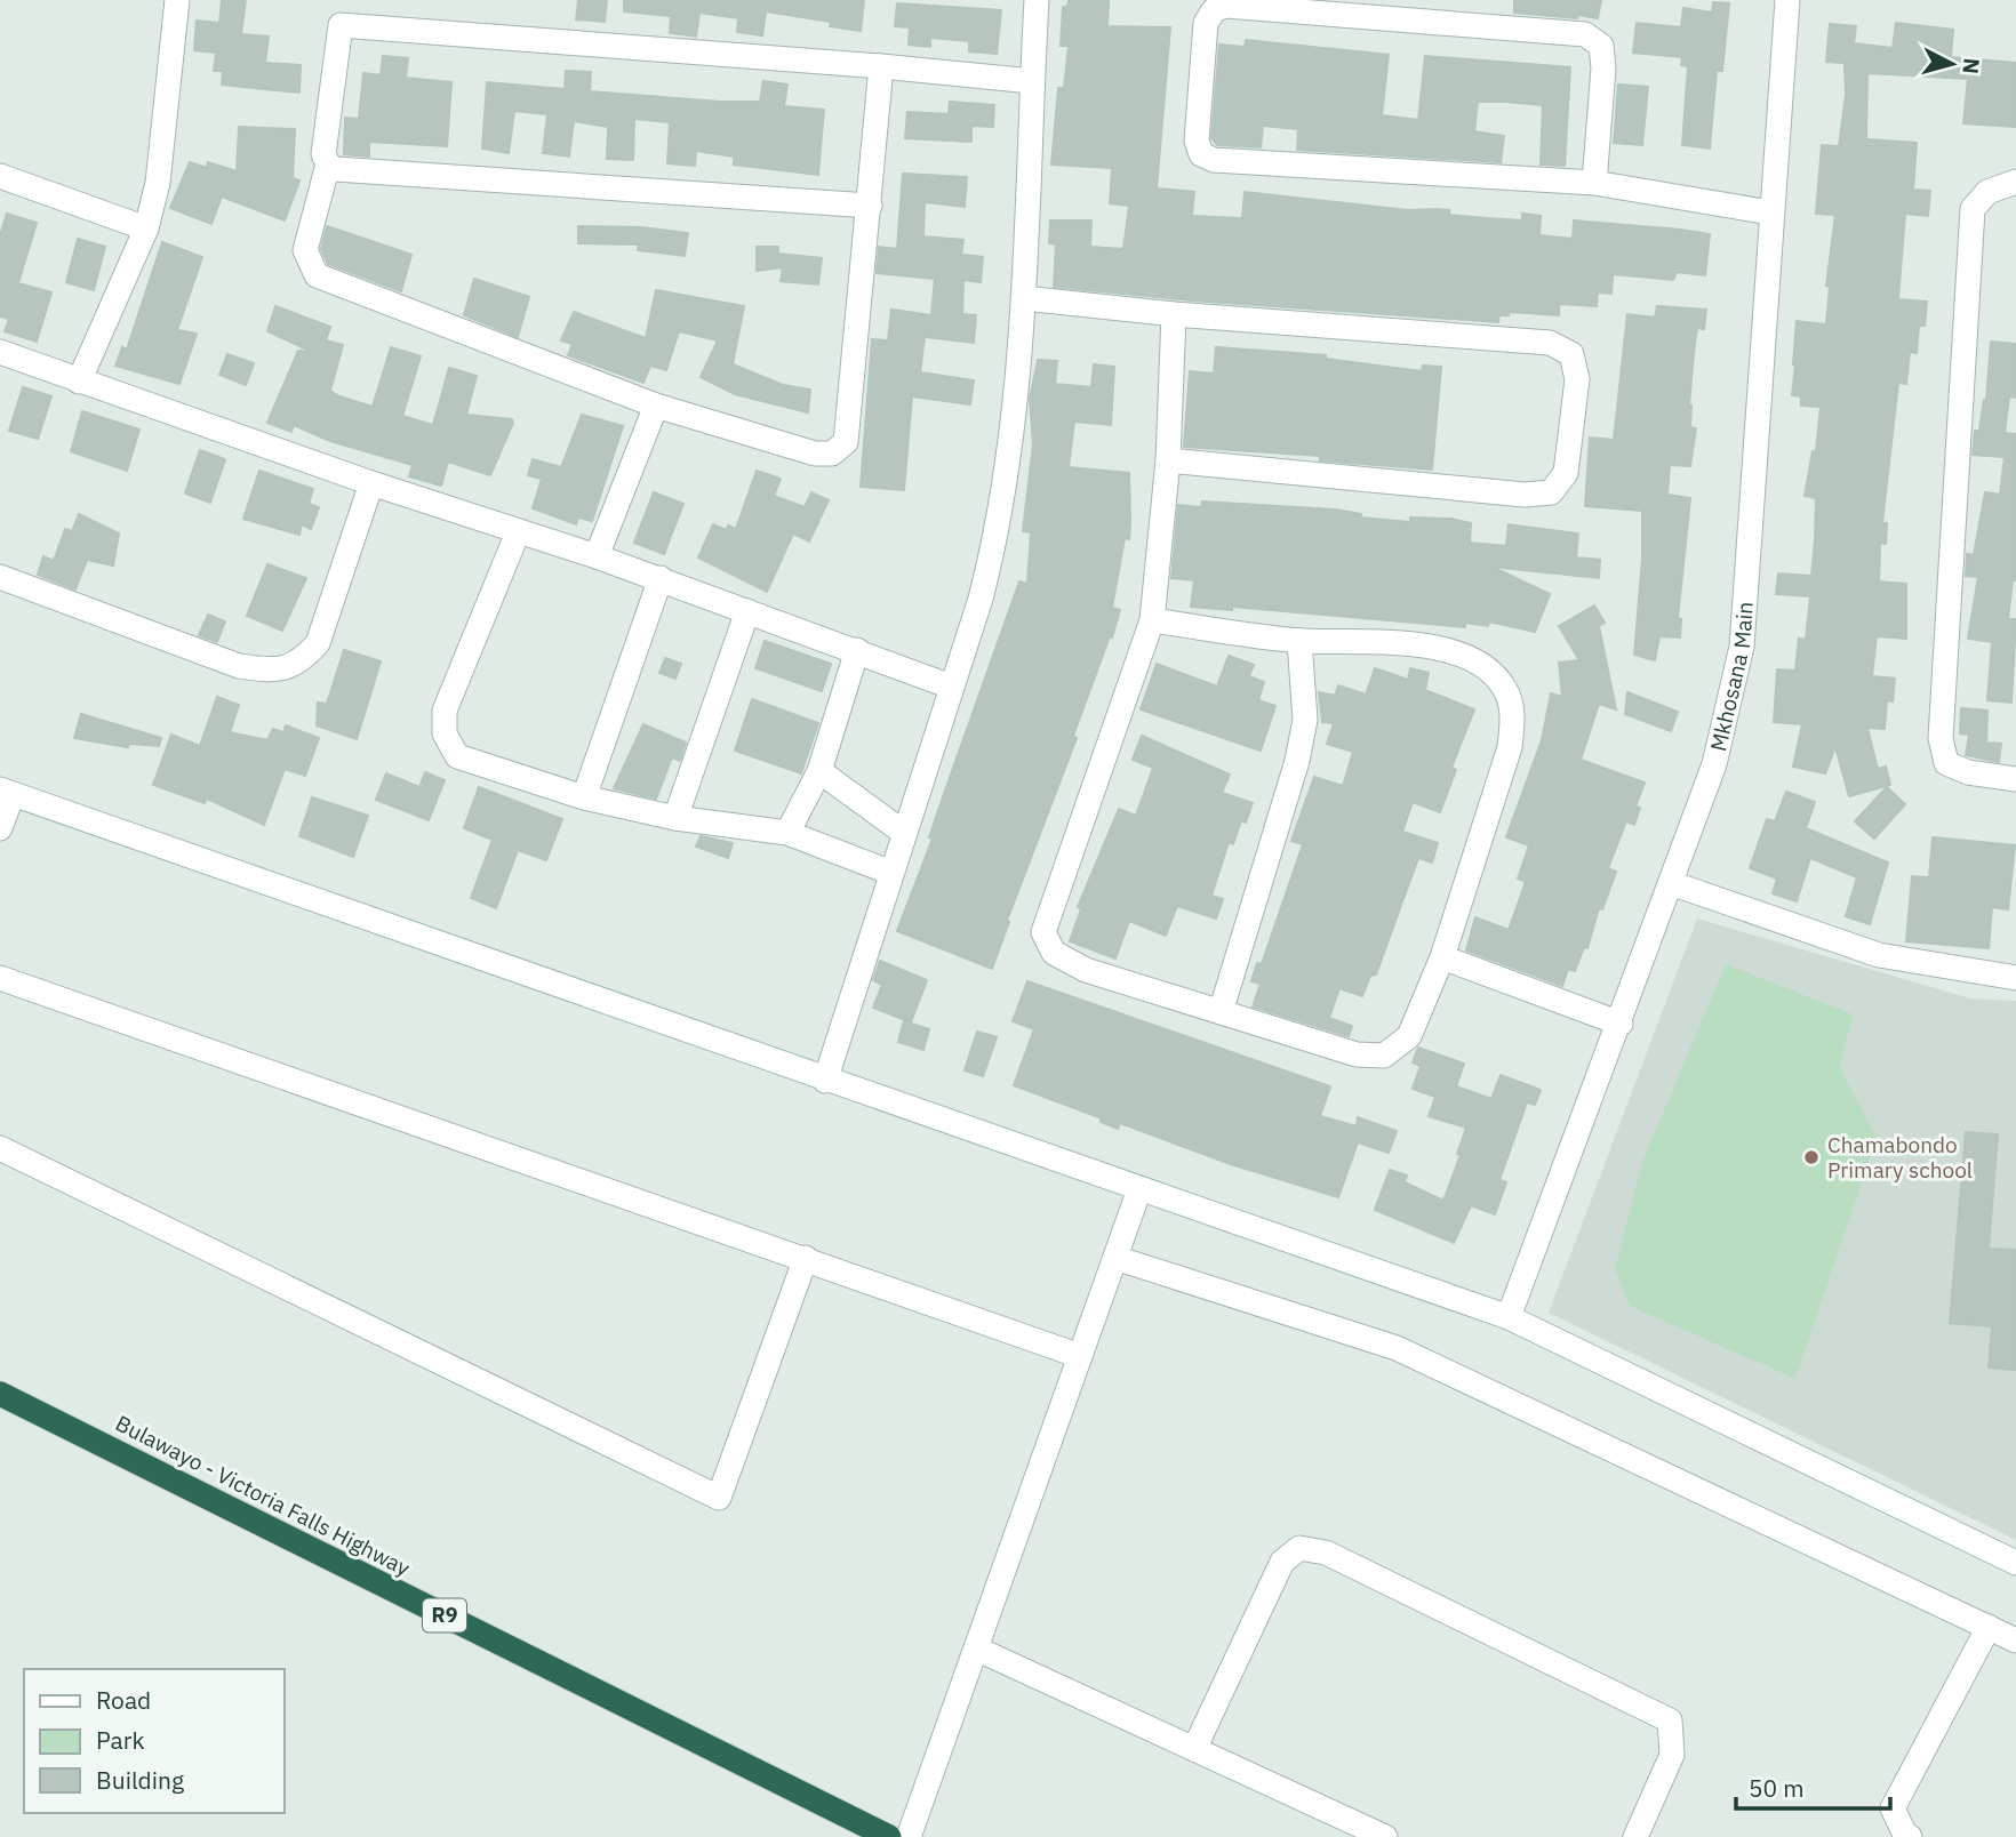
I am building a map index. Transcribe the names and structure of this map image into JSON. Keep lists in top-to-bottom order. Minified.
{"streets":{"highway":["Bulawayo - Victoria Falls Highway","R9"],"street":["Mkhosana Main"]},"places":["Chamabondo Primary school"],"legend":["Road","Park","Building"],"scale_bar":"50 m","north":"right"}
